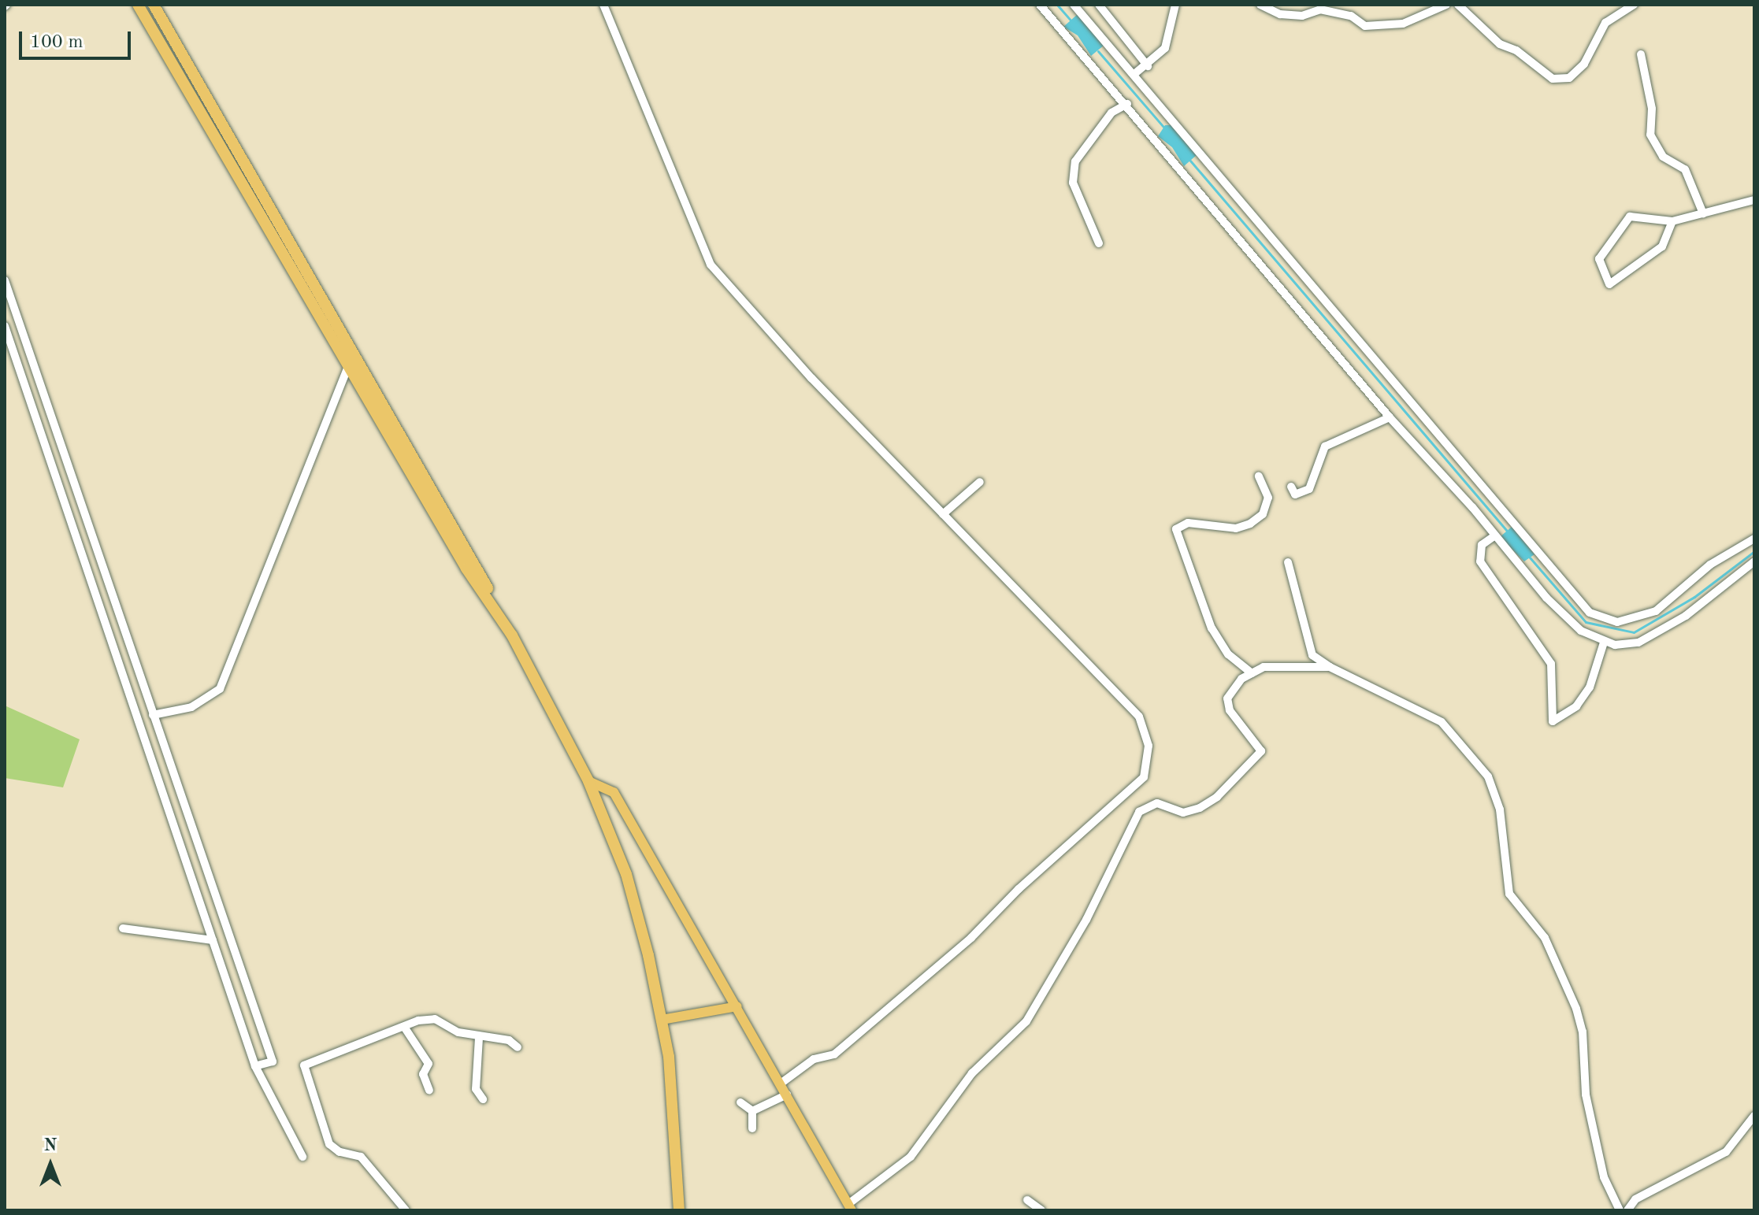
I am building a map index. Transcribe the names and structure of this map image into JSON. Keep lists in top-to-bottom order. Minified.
{"scale_bar":"100 m","north":"top"}
